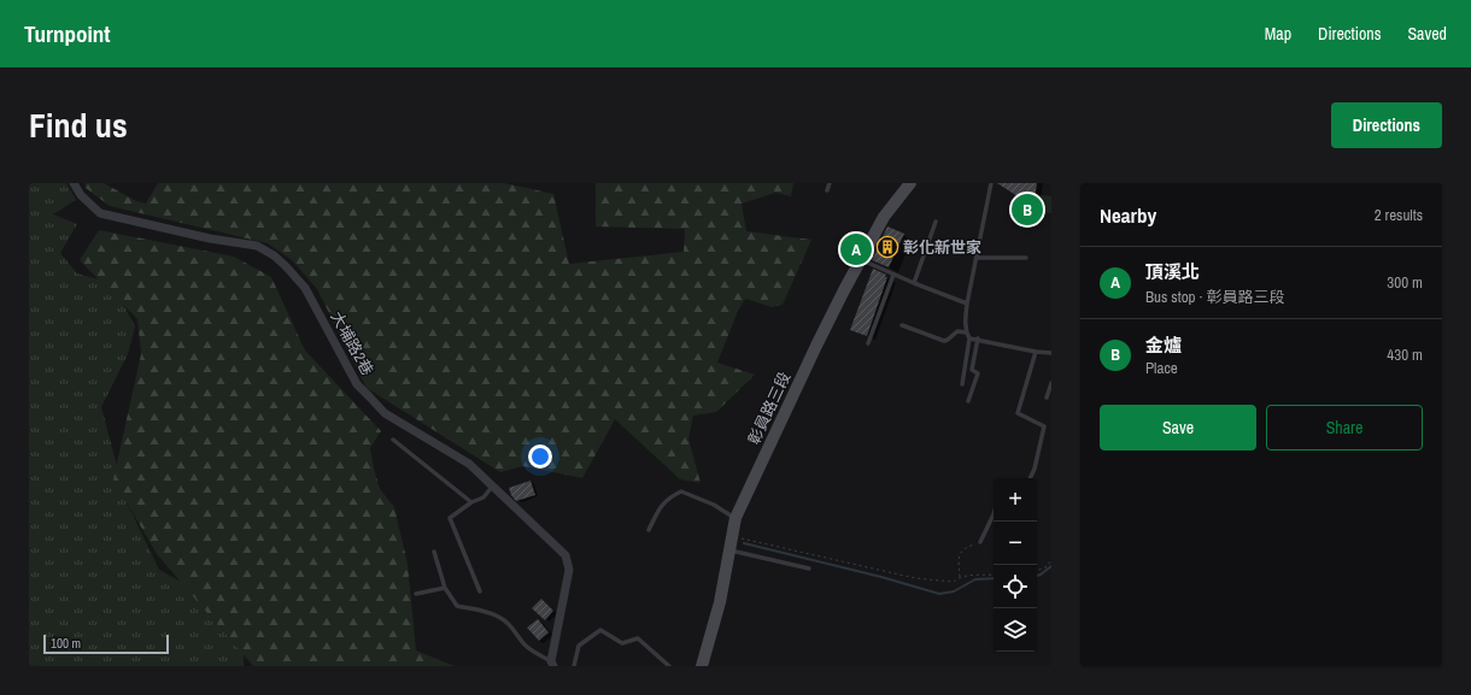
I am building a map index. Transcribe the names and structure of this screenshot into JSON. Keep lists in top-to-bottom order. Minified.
{"streets":{"main road":["彰員路三段"],"street":["大埔路2巷"]},"places":{"building":["彰化新世家"]},"scale_bar":"100 m","page":{"header":"Turnpoint","nav":["Map","Directions","Saved"],"title":"Find us","buttons":["Directions",["Save","Share"]],"heading":["Nearby","2 results"],"pins":["B","A"],"list":[{"mark":"A","name":"頂溪北","note":"Bus stop · 彰員路三段","value":"300 m"},{"mark":"B","name":"金爐","note":"Place","value":"430 m"}],"map_buttons":["+","−"],"scale":"100 m"}}
